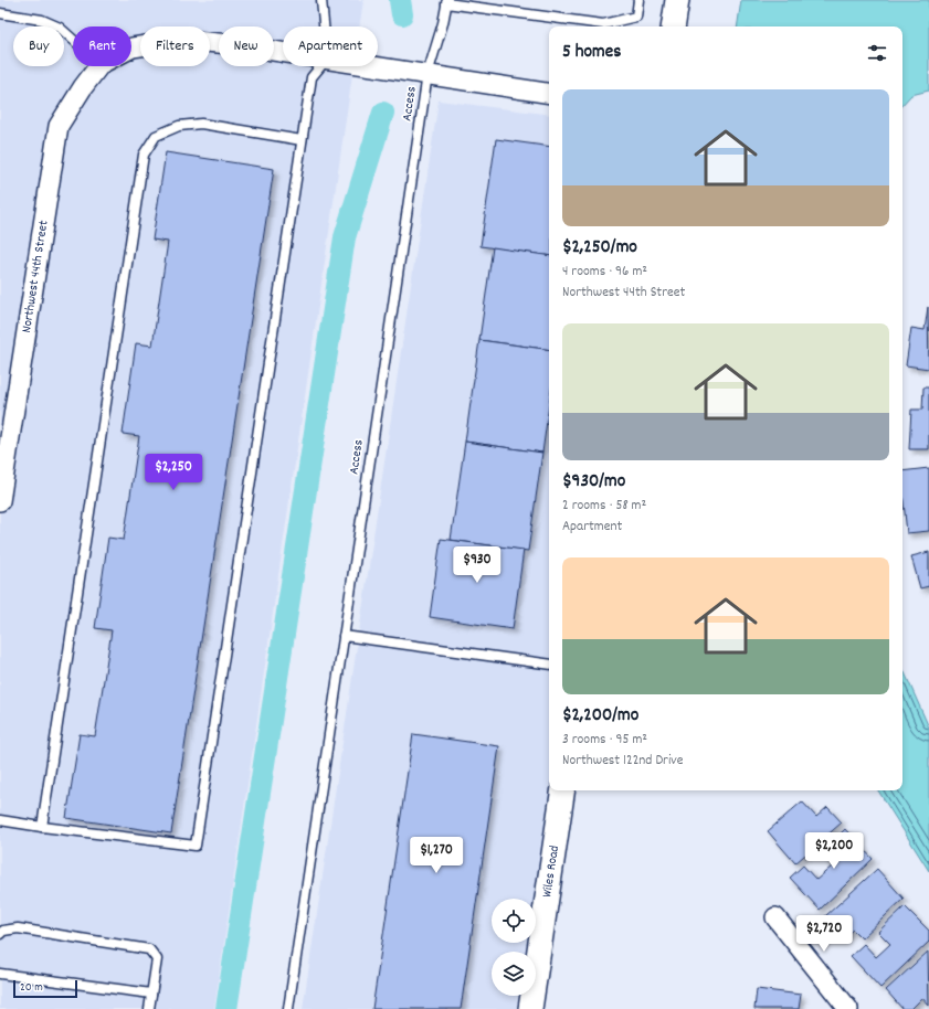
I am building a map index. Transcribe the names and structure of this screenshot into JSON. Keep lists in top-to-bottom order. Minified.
{"streets":{"street":["Northwest 44th Street","Wiles Road"],"lane":["Access"]},"scale_bar":"20 m","page":{"chip":["Buy","Rent","Filters","New","Apartment"],"heading":"5 homes","list":[{"name":"$2,250/mo","note":"4 rooms · 96 m² · Northwest 44th Street"},{"name":"$930/mo","note":"2 rooms · 58 m² · Apartment"},{"name":"$2,200/mo","note":"3 rooms · 95 m² · Northwest 122nd Drive"}],"price":["$2,250","$930","$2,200","$1,270","$2,720"],"scale":"20 m"}}
